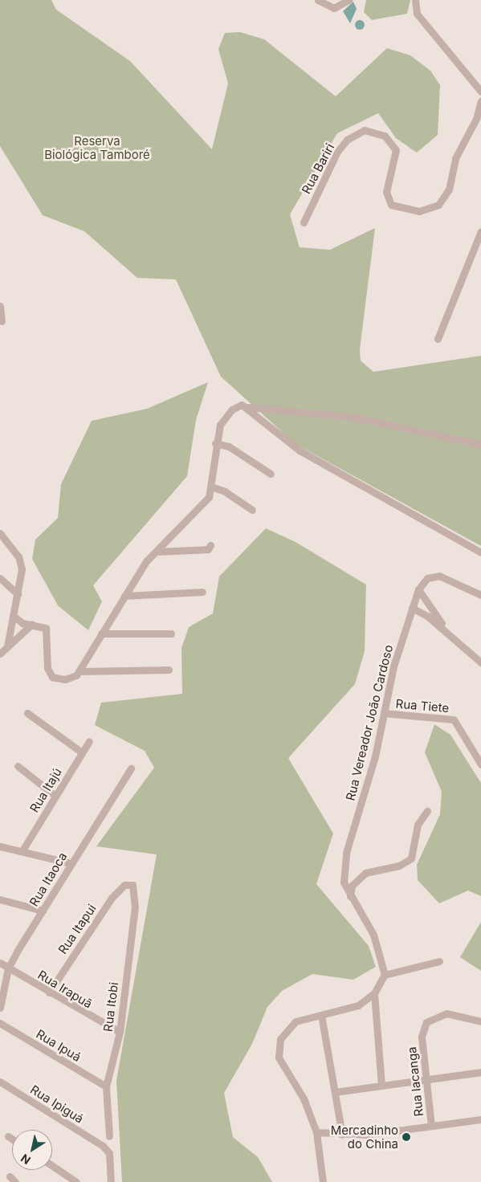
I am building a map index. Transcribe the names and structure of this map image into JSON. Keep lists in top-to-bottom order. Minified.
{"streets":{"street":["Rua Bariri","Rua Tiete","Rua Vereador João Cardoso","Rua Itajú","Rua Itaoca","Rua Itapui","Rua Irapuã","Rua Itobi","Rua Ipuá","Rua Iacanga","Rua Ipiguá"]},"crossings":[["Rua Tiete","Rua Vereador João Cardoso"],["Rua Itaoca","Rua Irapuã"],["Rua Itapui","Rua Irapuã"],["Rua Itapui","Rua Itobi"],["Rua Irapuã","Rua Itobi"],["Rua Itobi","Rua Ipuá"]],"parks":["Reserva Biológica Tamboré"],"places":["Mercadinho do China"],"north":"bottom left"}
